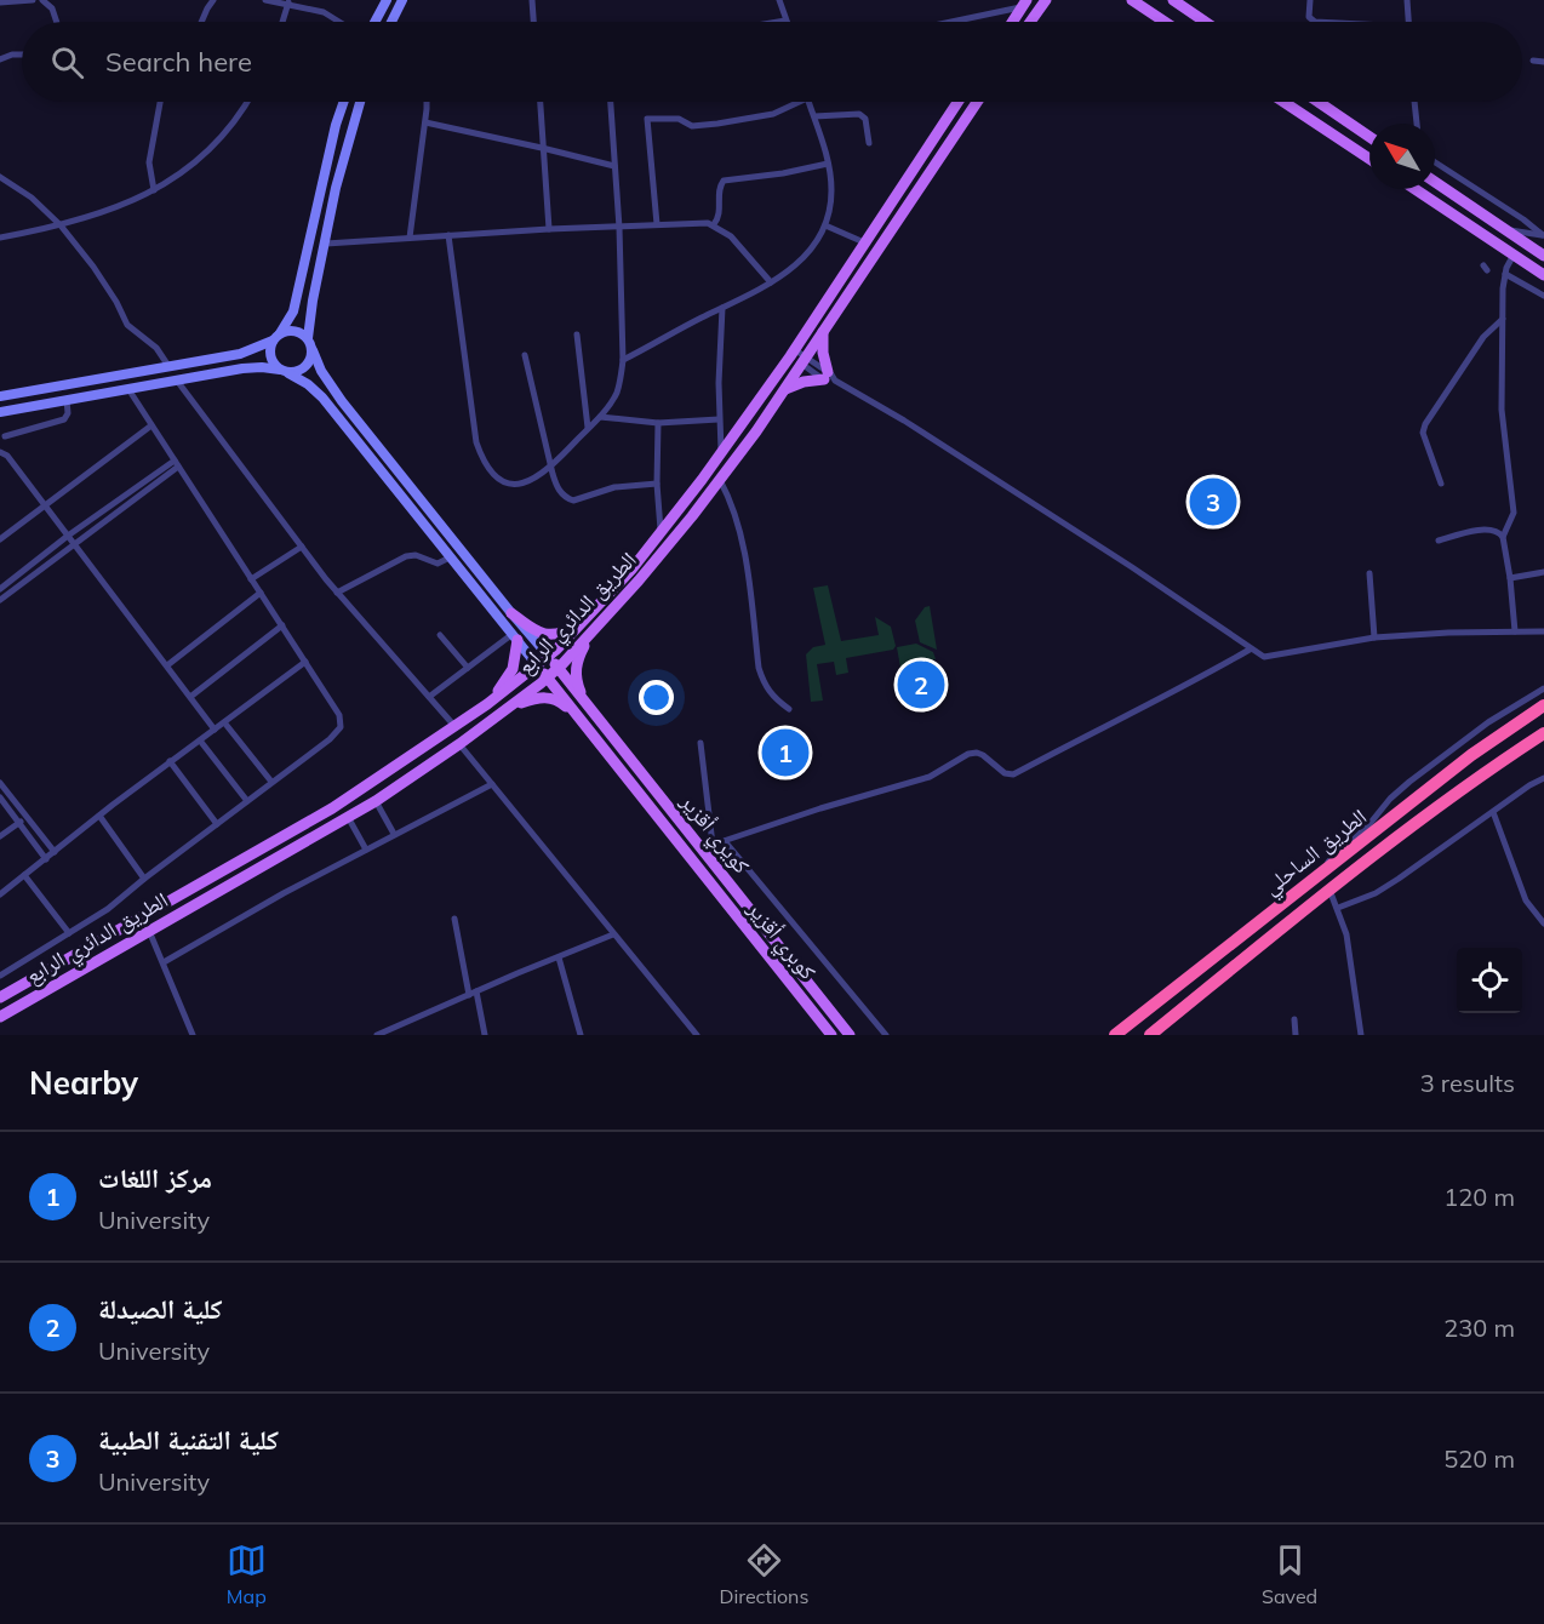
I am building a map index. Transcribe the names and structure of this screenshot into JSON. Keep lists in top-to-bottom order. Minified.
{"streets":{"highway":["الطريق الساحلي"],"main road":["الطريق الدائري الرابع","كويري أقزير","كوبري أقزير"]},"crossings":[["الطريق الدائري الرابع","كويري أقزير"],["الطريق الدائري الرابع","كوبري أقزير"]],"north":"top left","page":{"search":"Search here","pins":["3","2","1"],"heading":["Nearby","3 results"],"list":[{"mark":"1","name":"مركز اللغات","note":"University","value":"120 m"},{"mark":"2","name":"كلية الصيدلة","note":"University","value":"230 m"},{"mark":"3","name":"كلية التقنية الطبية","note":"University","value":"520 m"}],"nav":["Map","Directions","Saved"]}}
